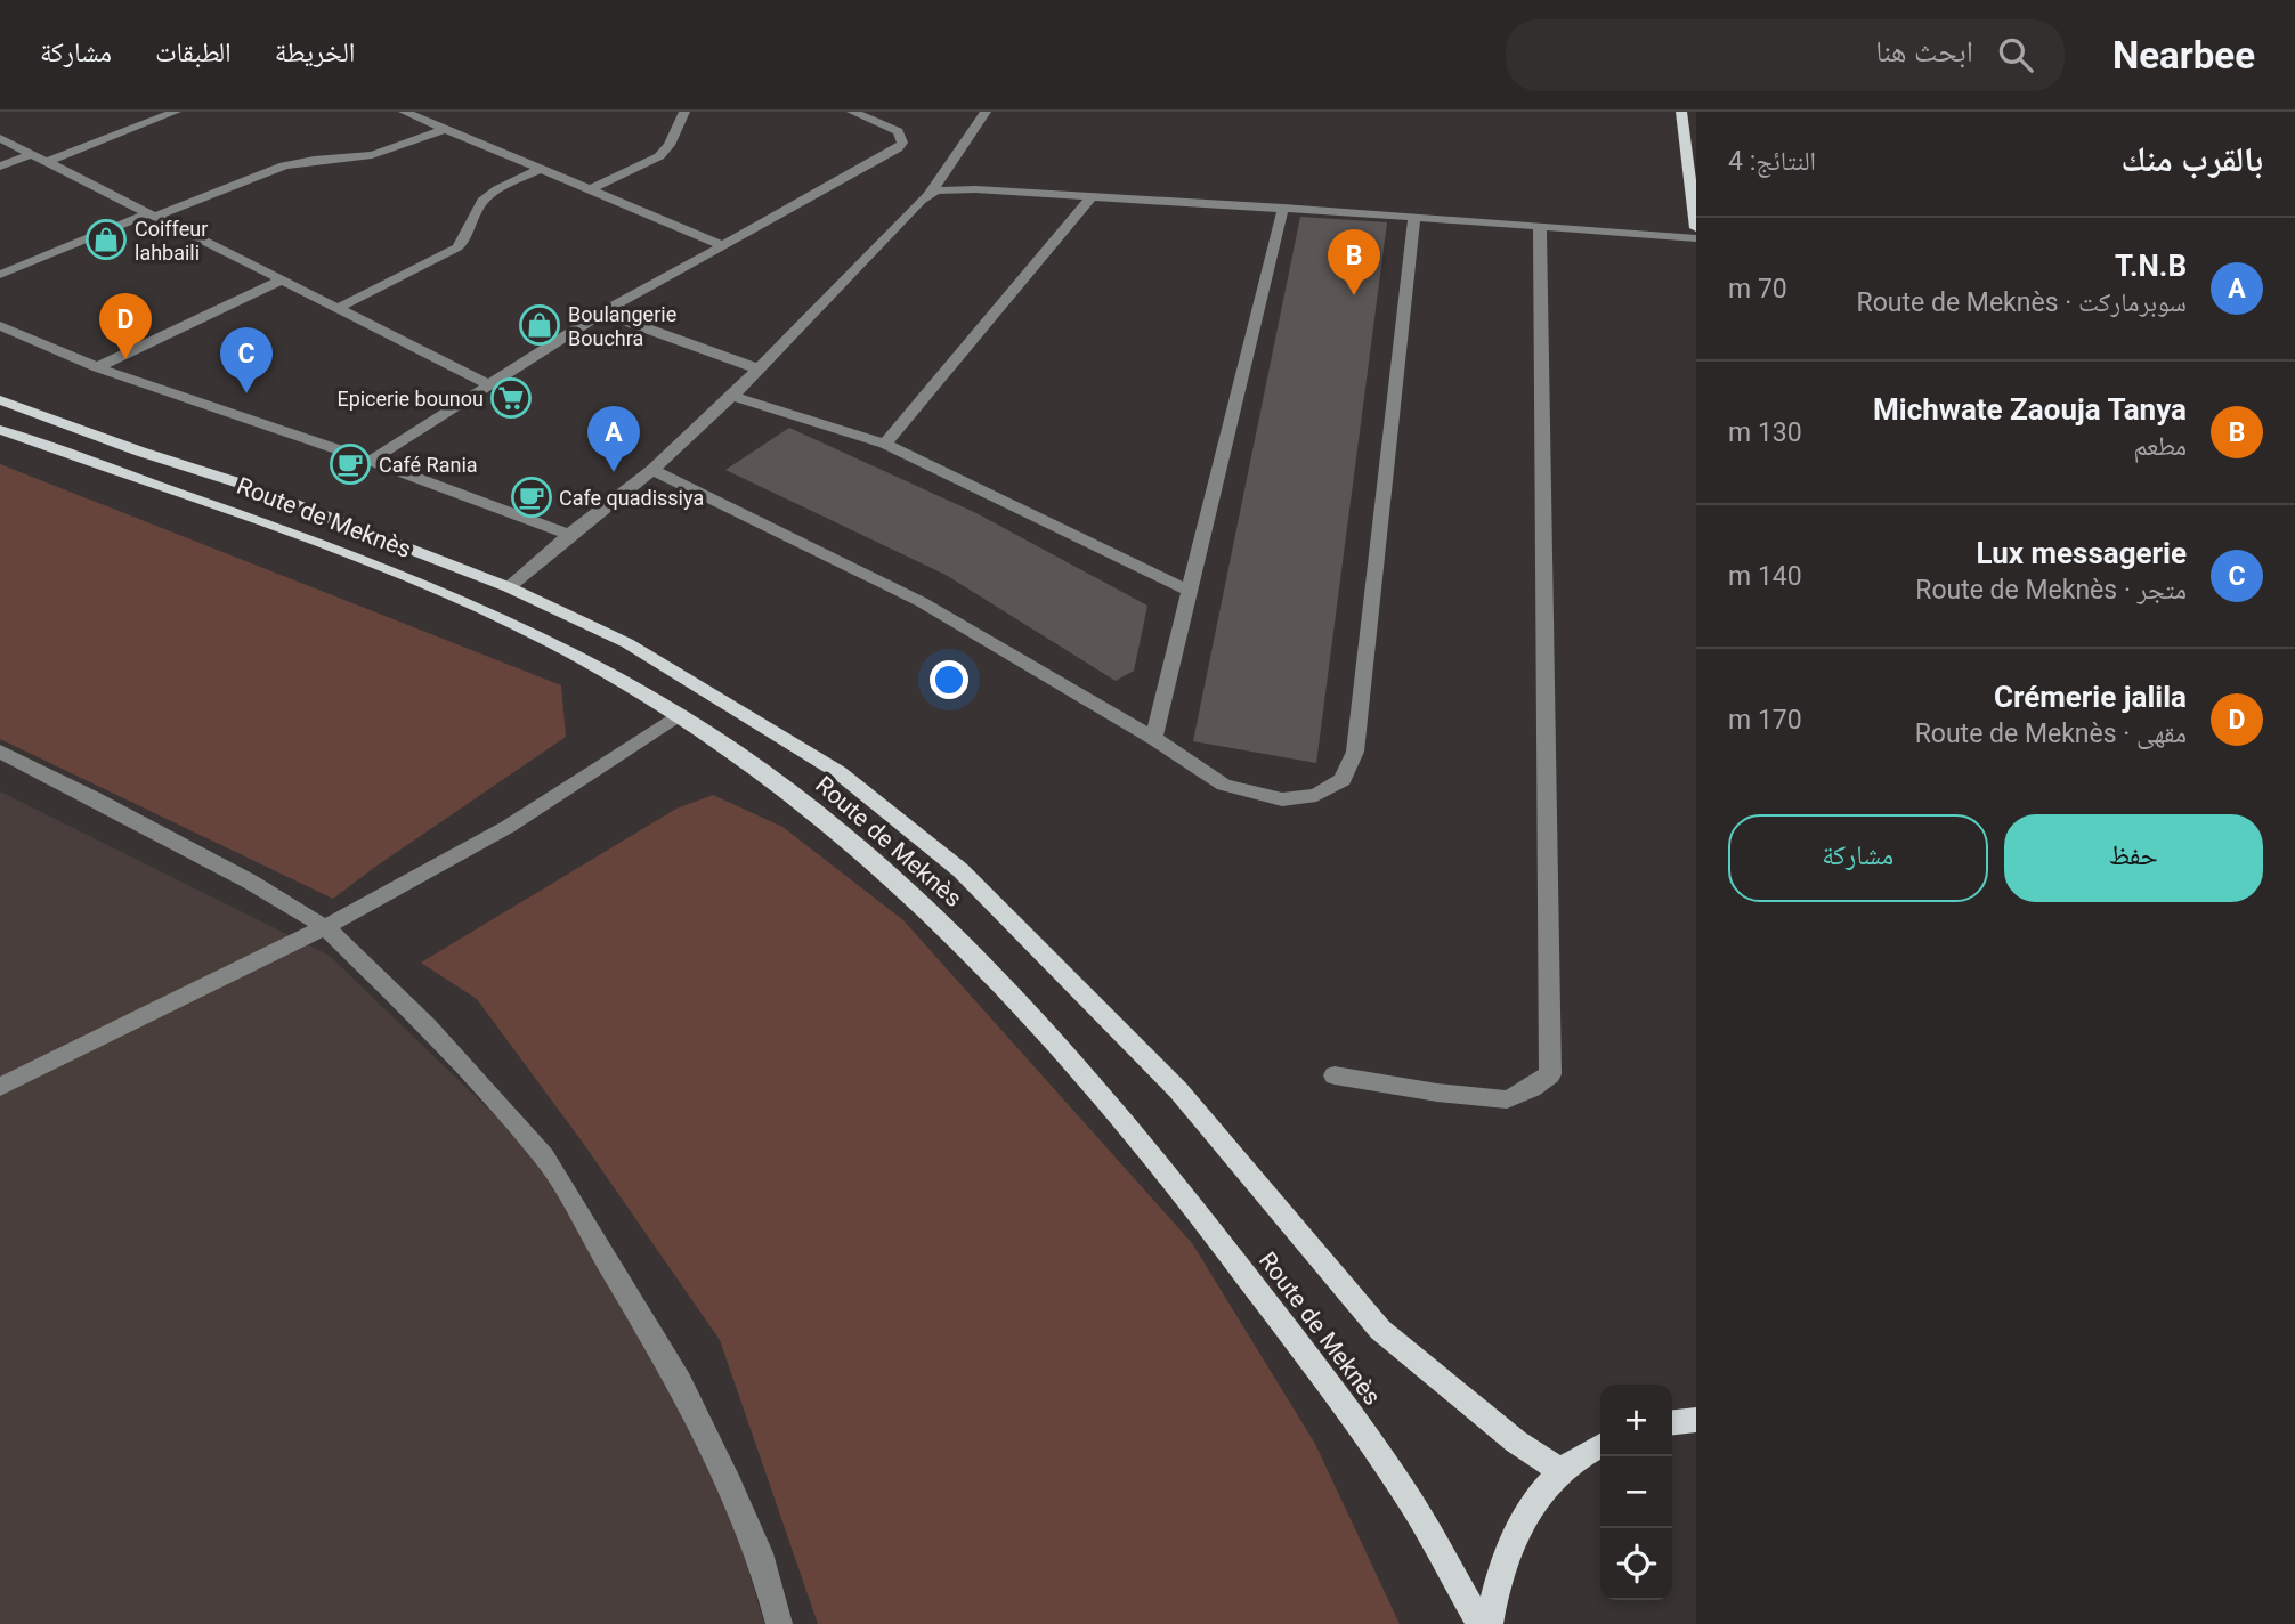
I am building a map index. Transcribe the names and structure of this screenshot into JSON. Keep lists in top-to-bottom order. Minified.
{"streets":{"main road":["Route de Meknès"]},"places":{"shop":["Coiffeur lahbaili","Boulangerie Bouchra"],"supermarket":["Epicerie bounou"],"cafe":["Café Rania","Cafe quadissiya"]},"page":{"header":"Nearbee","search":"ابحث هنا","nav":["الخريطة","الطبقات","مشاركة"],"heading":["بالقرب منك","النتائج: 4"],"list":[{"mark":"A","name":"T.N.B","note":"سوبرماركت · Route de Meknès","value":"70 m"},{"mark":"B","name":"Michwate Zaouja Tanya","note":"مطعم","value":"130 m"},{"mark":"C","name":"Lux messagerie","note":"متجر · Route de Meknès","value":"140 m"},{"mark":"D","name":"Crémerie jalila","note":"مقهى · Route de Meknès","value":"170 m"}],"pins":["B","D","C","A"],"buttons":["حفظ","مشاركة"],"map_buttons":["+","−"]}}
